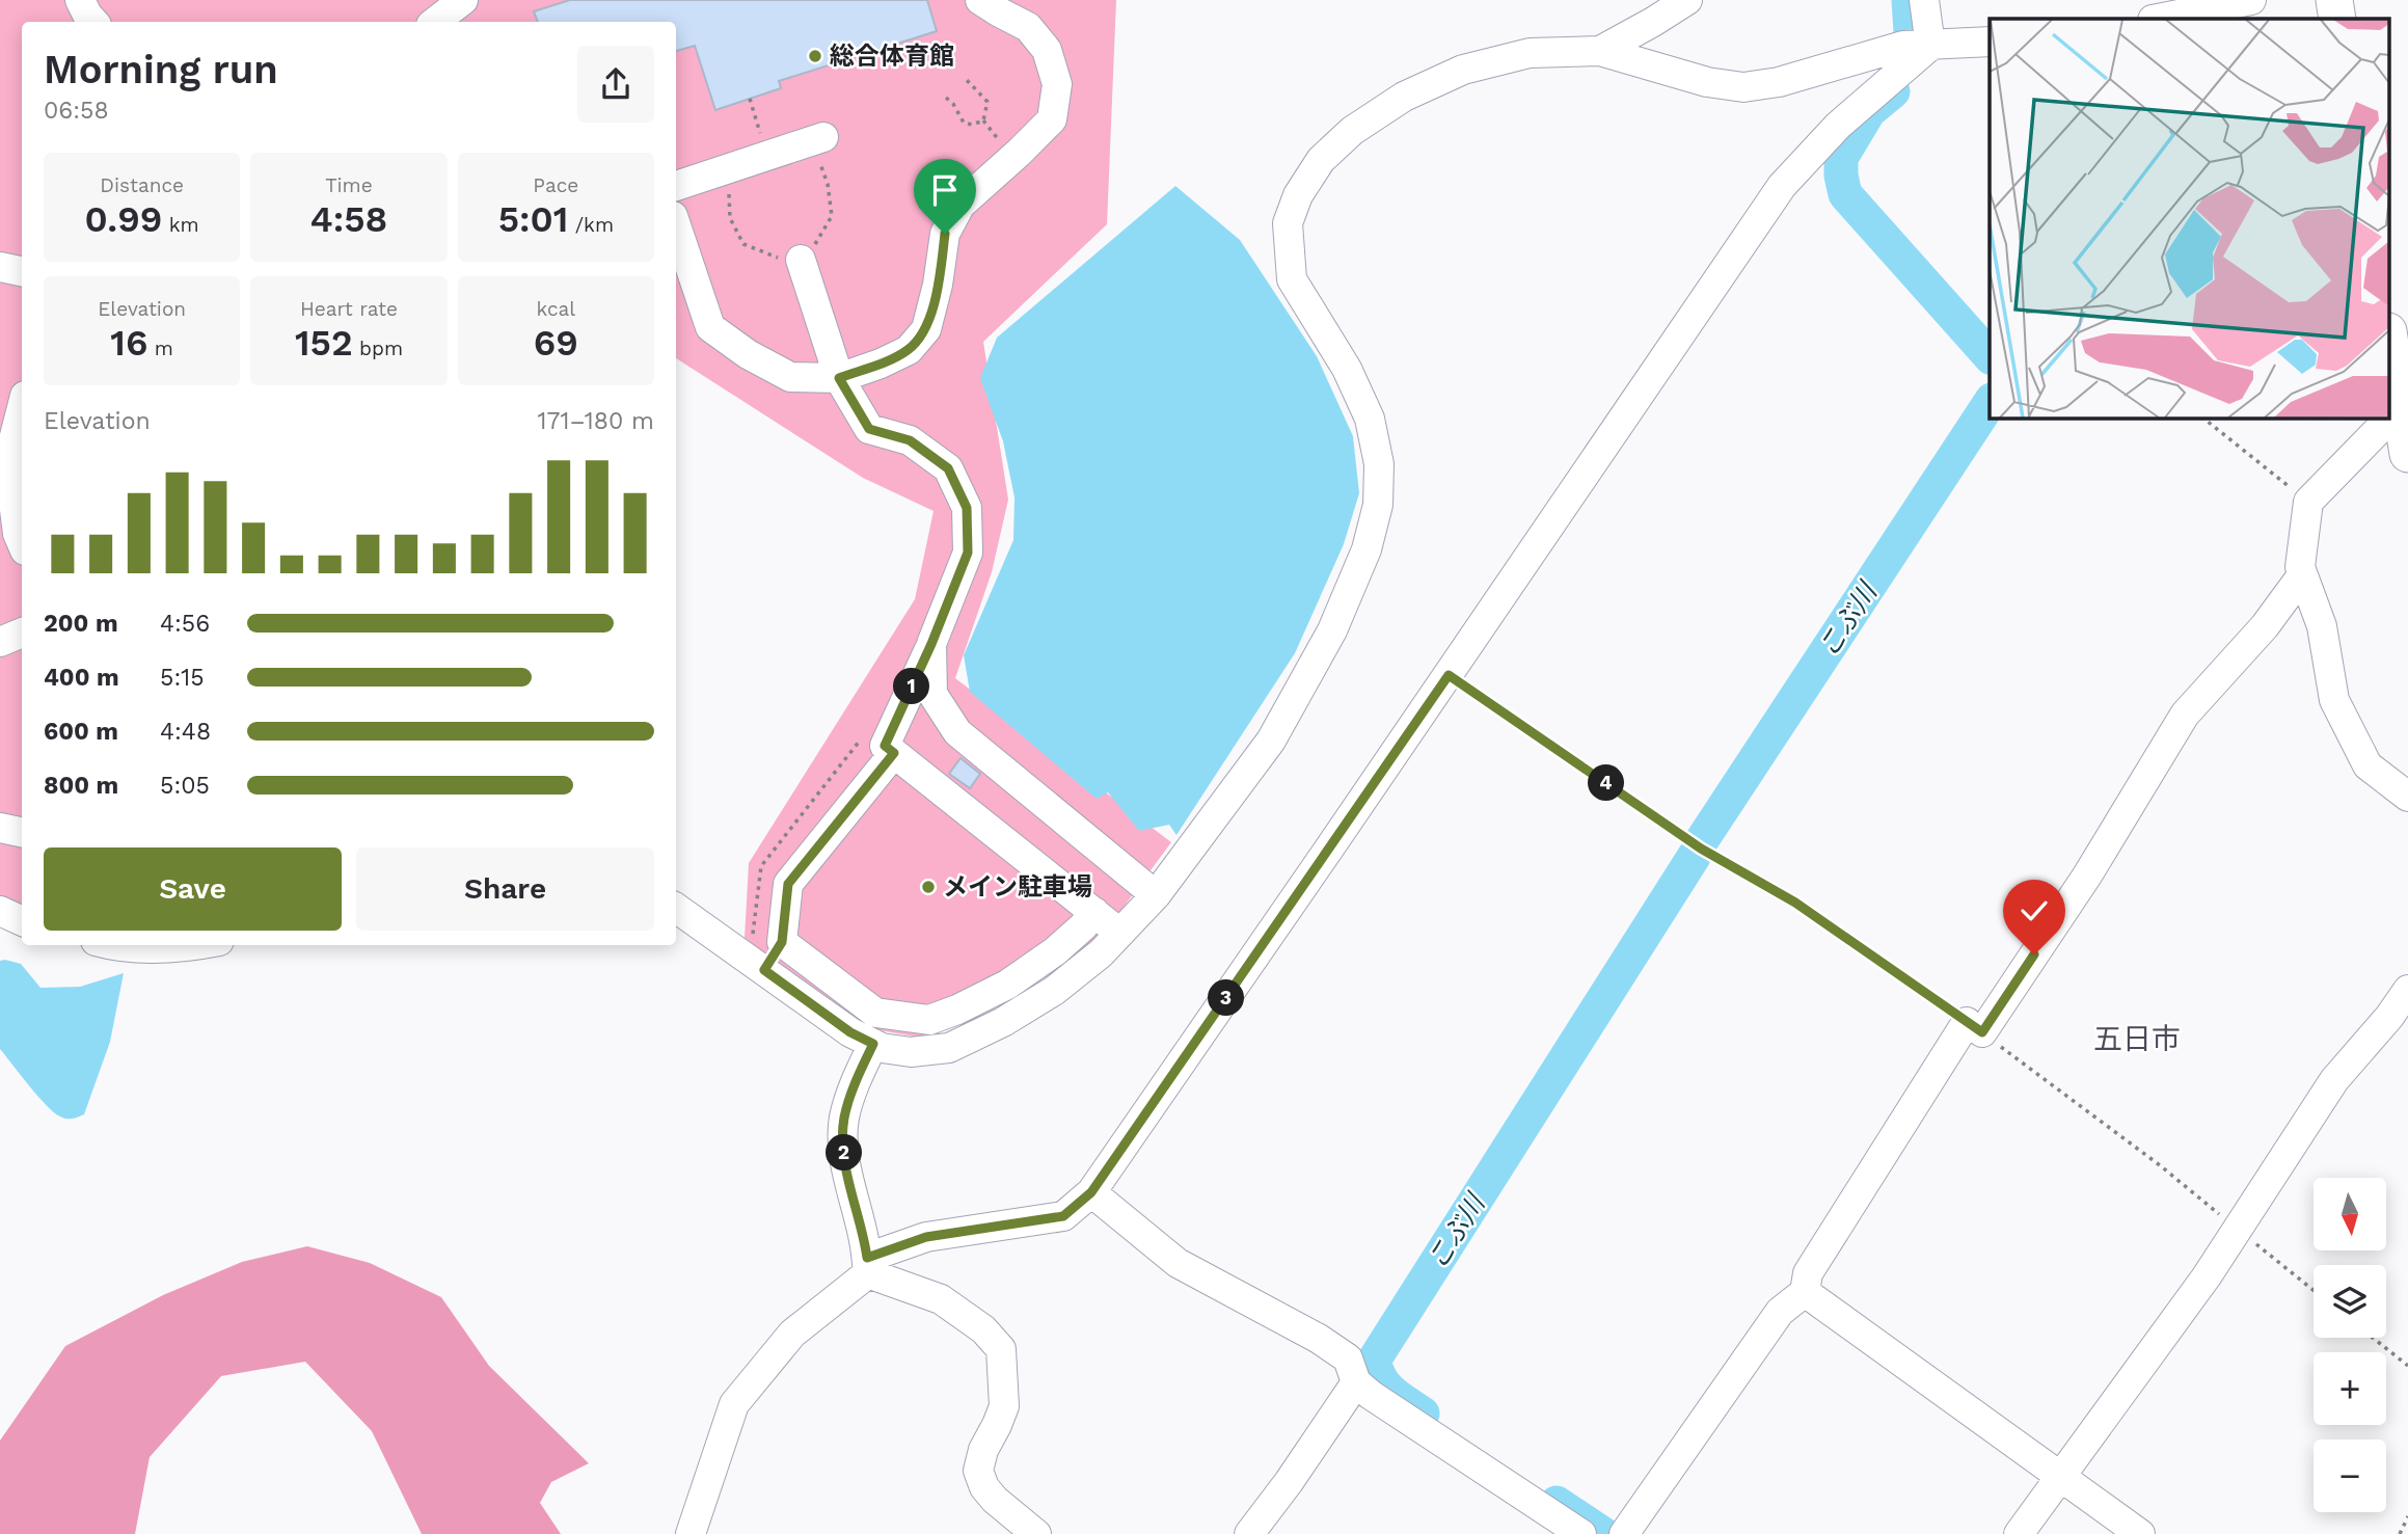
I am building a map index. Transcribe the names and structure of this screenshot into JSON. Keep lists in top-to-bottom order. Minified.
{"districts":["五日市"],"water":["こぶ川"],"places":["総合体育館","メイン駐車場"],"north":"bottom","page":{"heading":["Morning run","06:58"],"stats":[["Distance","0.99 km"],["Time","4:58"],["Pace","5:01 /km"],["Elevation","16 m"],["Heart rate","152 bpm"],["kcal","69"]],"chart":["Elevation","171–180 m"],"list":[{"name":"200 m","note":"4:56"},{"name":"400 m","note":"5:15"},{"name":"600 m","note":"4:48"},{"name":"800 m","note":"5:05"}],"pins":["1","4","3","2"],"buttons":["Save","Share"],"map_buttons":["+","−"]}}
